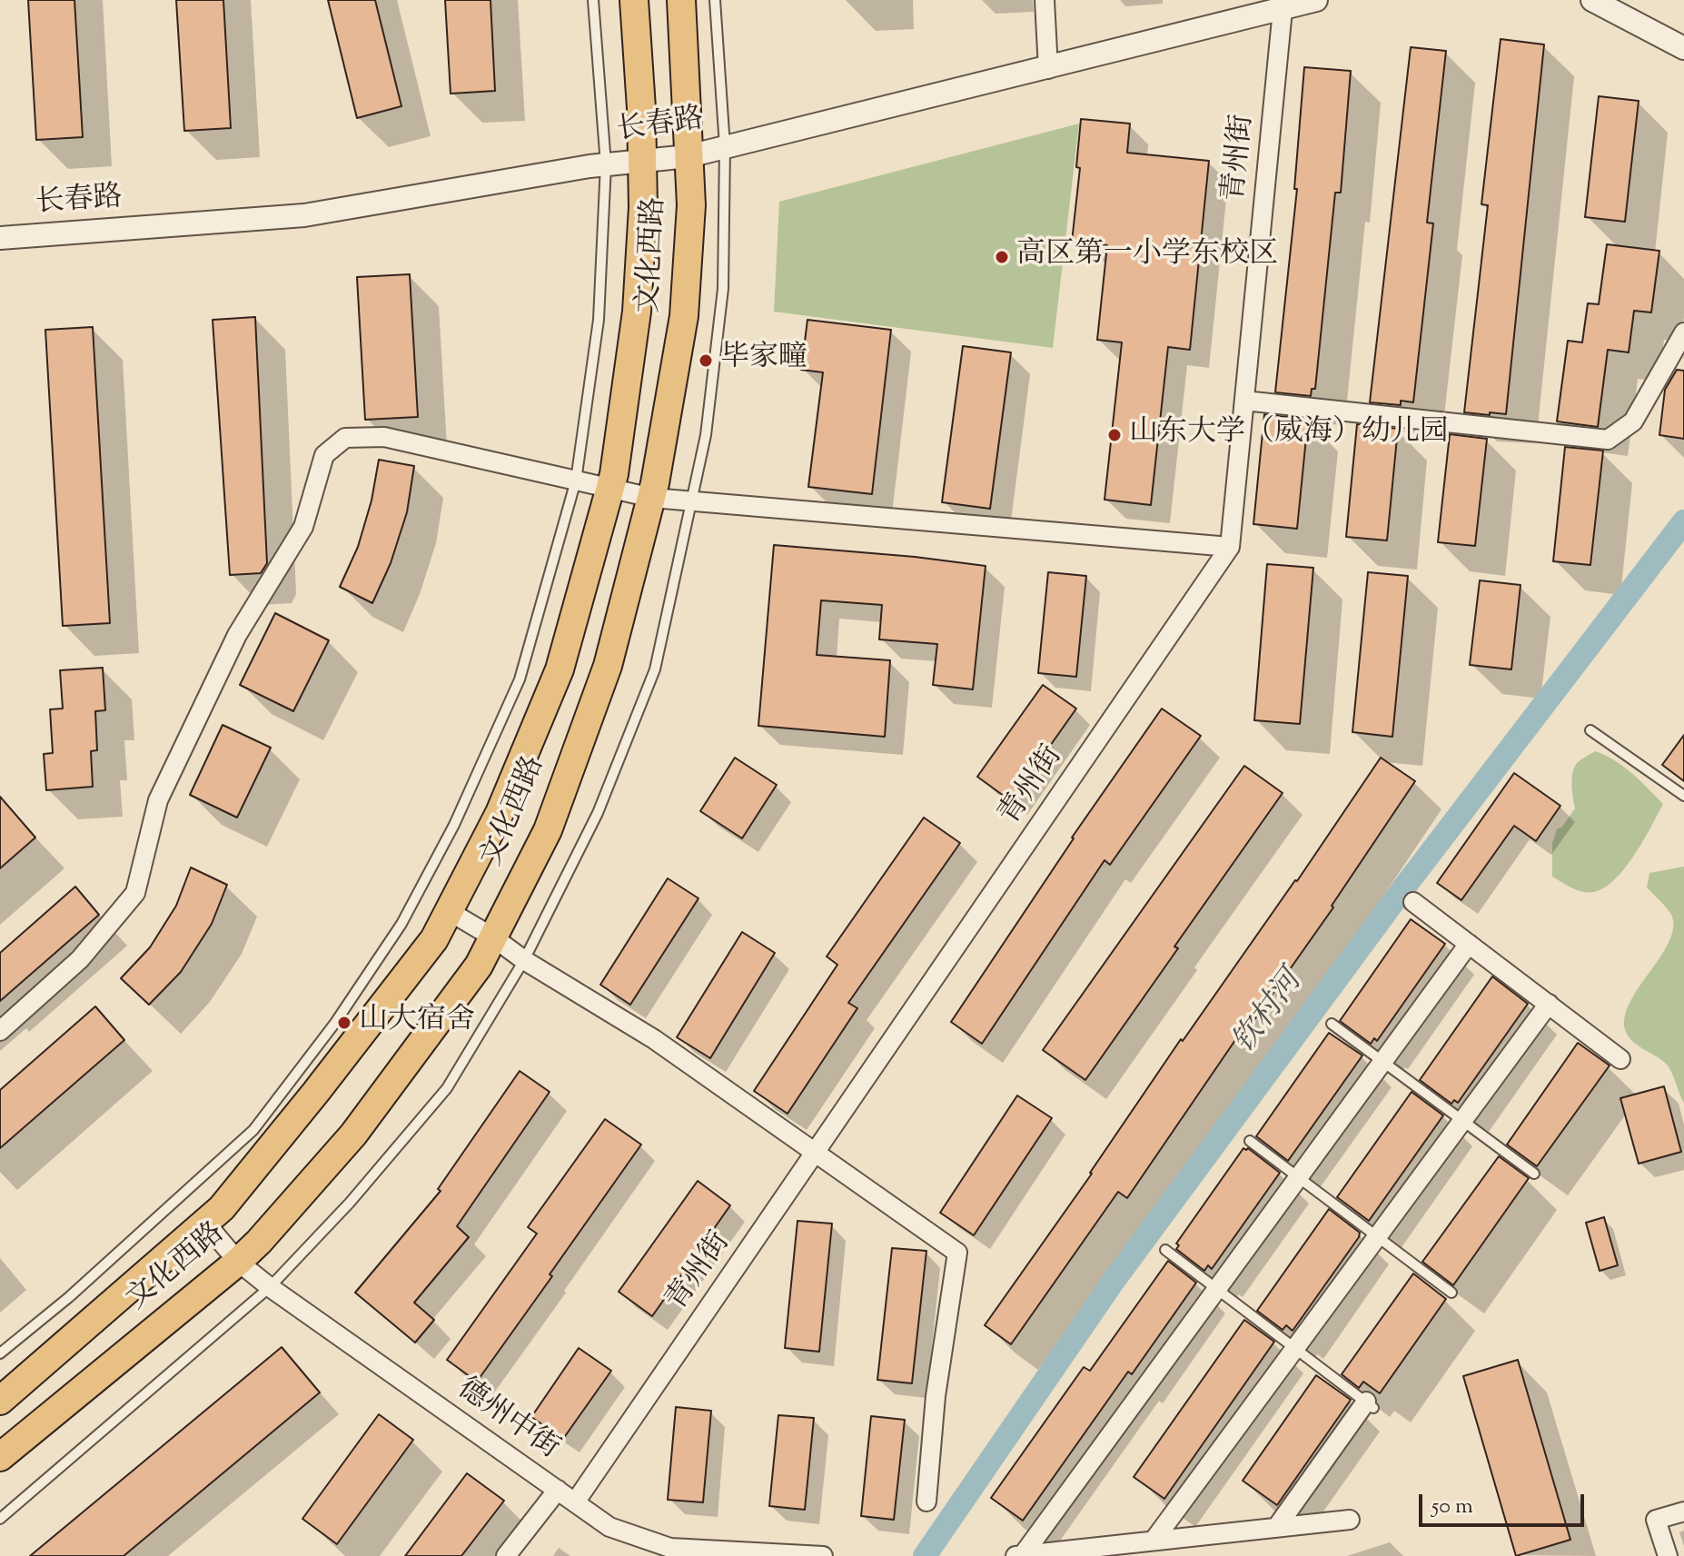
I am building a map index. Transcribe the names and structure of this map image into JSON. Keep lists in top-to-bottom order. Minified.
{"streets":{"main road":["文化西路"],"street":["长春路","青州街","德州中街"]},"crossings":[["长春路","青州街"],["长春路","文化西路"],["青州街","德州中街"],["文化西路","德州中街"]],"water":["钦村河"],"places":["高区第一小学东校区","毕家疃","山东大学（威海）幼儿园","山大宿舍"],"scale_bar":"50 m"}
